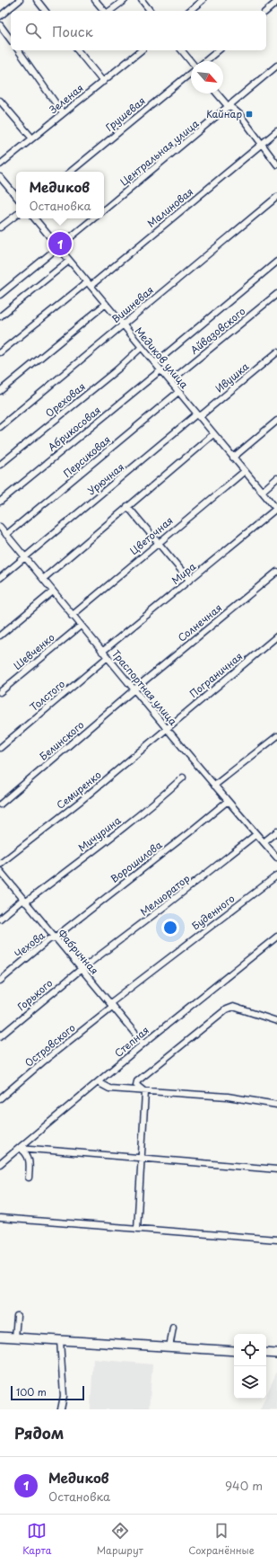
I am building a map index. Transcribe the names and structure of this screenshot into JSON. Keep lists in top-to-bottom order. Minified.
{"streets":{"street":["Зеленая","Грушевая","Центральная улица","Малиновая","Вишневая","Айвазовского","Медиков улица","Ивушка","Ореховая","Абрикосовая","Персиковая","Урючная","Цветочная","Мира","Солнечная","Шевченко","Пограничная","Траспортная улица","Толстого","Белинского","Семиренко","Мичурина","Ворошилова","Мелиоратор","Буденного","Чехова","Фабричная","Горького","Степная","Островского"]},"crossings":[["Малиновая","Медиков улица"],["Вишневая","Медиков улица"],["Айвазовского","Медиков улица"],["Медиков улица","Ивушка"],["Медиков улица","Ореховая"],["Медиков улица","Абрикосовая"],["Медиков улица","Персиковая"],["Медиков улица","Урючная"],["Медиков улица","Цветочная"],["Медиков улица","Мира"],["Ивушка","Урючная"],["Персиковая","Траспортная улица"],["Урючная","Траспортная улица"],["Цветочная","Траспортная улица"],["Мира","Траспортная улица"],["Солнечная","Траспортная улица"],["Солнечная","Белинского"],["Шевченко","Траспортная улица"],["Пограничная","Траспортная улица"],["Пограничная","Семиренко"],["Траспортная улица","Толстого"],["Траспортная улица","Белинского"],["Траспортная улица","Семиренко"],["Траспортная улица","Ворошилова"],["Траспортная улица","Мелиоратор"],["Мичурина","Фабричная"],["Ворошилова","Чехова"],["Ворошилова","Фабричная"],["Мелиоратор","Фабричная"],["Мелиоратор","Горького"],["Буденного","Фабричная"],["Буденного","Островского"],["Чехова","Фабричная"],["Фабричная","Горького"],["Фабричная","Степная"],["Фабричная","Островского"]],"places":{"transit":["Кайнар"]},"scale_bar":"100 m","north":"bottom right","page":{"search":"Поиск","popup":["Медиков","Остановка"],"pins":"1","scale":"100 m","heading":"Рядом","list":[{"mark":"1","name":"Медиков","note":"Остановка","value":"940 m"}],"nav":["Карта","Маршрут","Сохранённые"]}}
